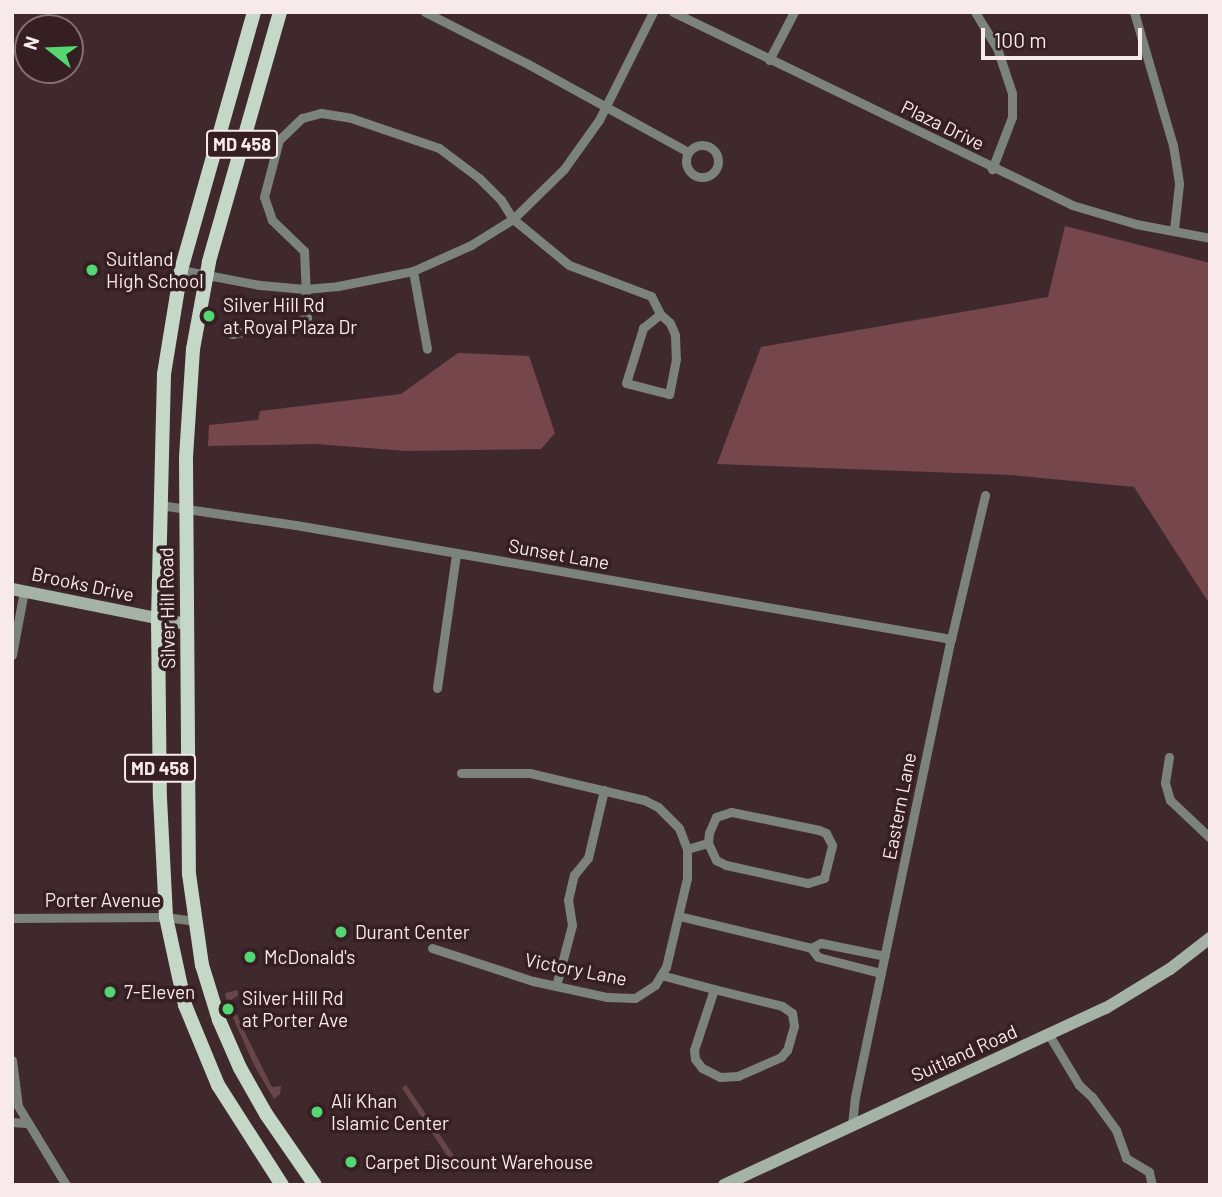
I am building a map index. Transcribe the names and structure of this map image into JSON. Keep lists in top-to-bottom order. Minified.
{"streets":{"main road":["MD 458","Brooks Drive","Silver Hill Road","Suitland Road"],"street":["Plaza Drive","Sunset Lane","Eastern Lane","Porter Avenue","Victory Lane"]},"crossings":[["Sunset Lane","Silver Hill Road"],["Sunset Lane","Eastern Lane"],["Brooks Drive","Silver Hill Road"],["Silver Hill Road","Porter Avenue"],["Eastern Lane","Suitland Road"]],"places":["Suitland High School","Silver Hill Rd at Royal Plaza Dr","Durant Center","McDonald's","7-Eleven","Silver Hill Rd at Porter Ave","Ali Khan Islamic Center","Carpet Discount Warehouse"],"scale_bar":"100 m","north":"left"}
